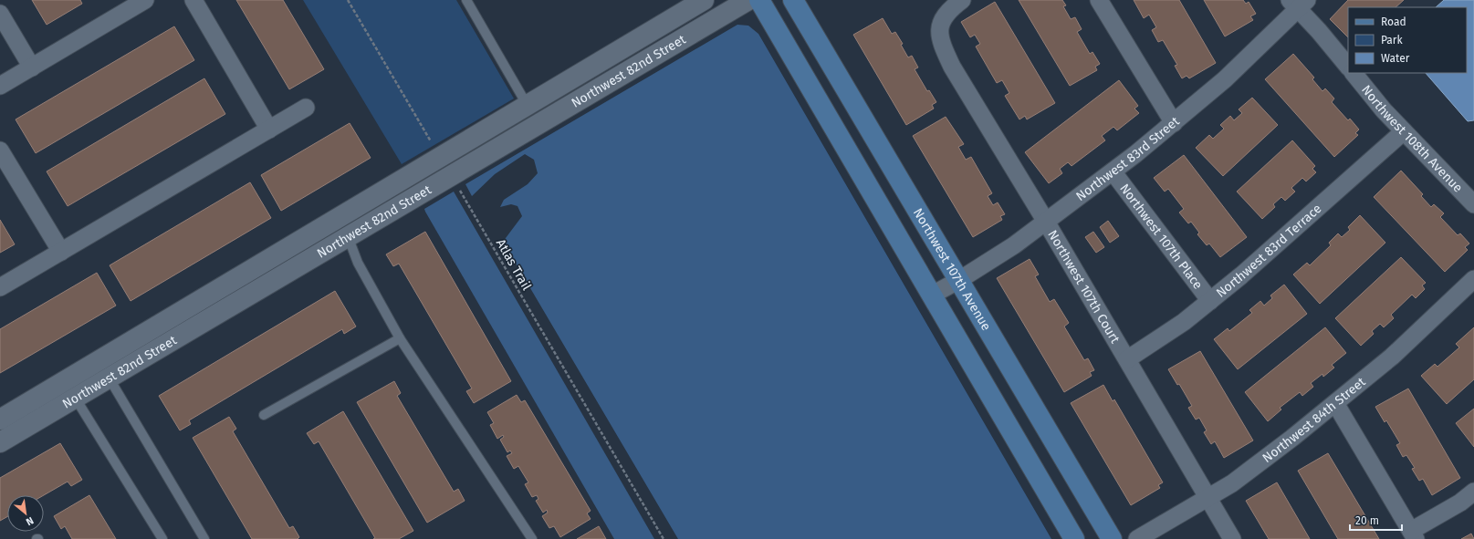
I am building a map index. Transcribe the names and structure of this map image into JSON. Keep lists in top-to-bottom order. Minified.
{"streets":{"main road":["Northwest 107th Avenue"],"street":["Northwest 82nd Street","Northwest 108th Avenue","Northwest 83rd Street","Northwest 107th Place","Northwest 83rd Terrace","Northwest 107th Court","Northwest 84th Street"],"path":["Atlas Trail"]},"crossings":[["Northwest 82nd Street","Atlas Trail"],["Northwest 108th Avenue","Northwest 83rd Terrace"],["Northwest 83rd Street","Northwest 107th Place"],["Northwest 83rd Street","Northwest 107th Avenue"],["Northwest 83rd Street","Northwest 107th Court"],["Northwest 107th Place","Northwest 83rd Terrace"],["Northwest 83rd Terrace","Northwest 107th Court"],["Northwest 107th Court","Northwest 84th Street"]],"legend":["Road","Park","Water"],"scale_bar":"20 m","north":"bottom right"}
